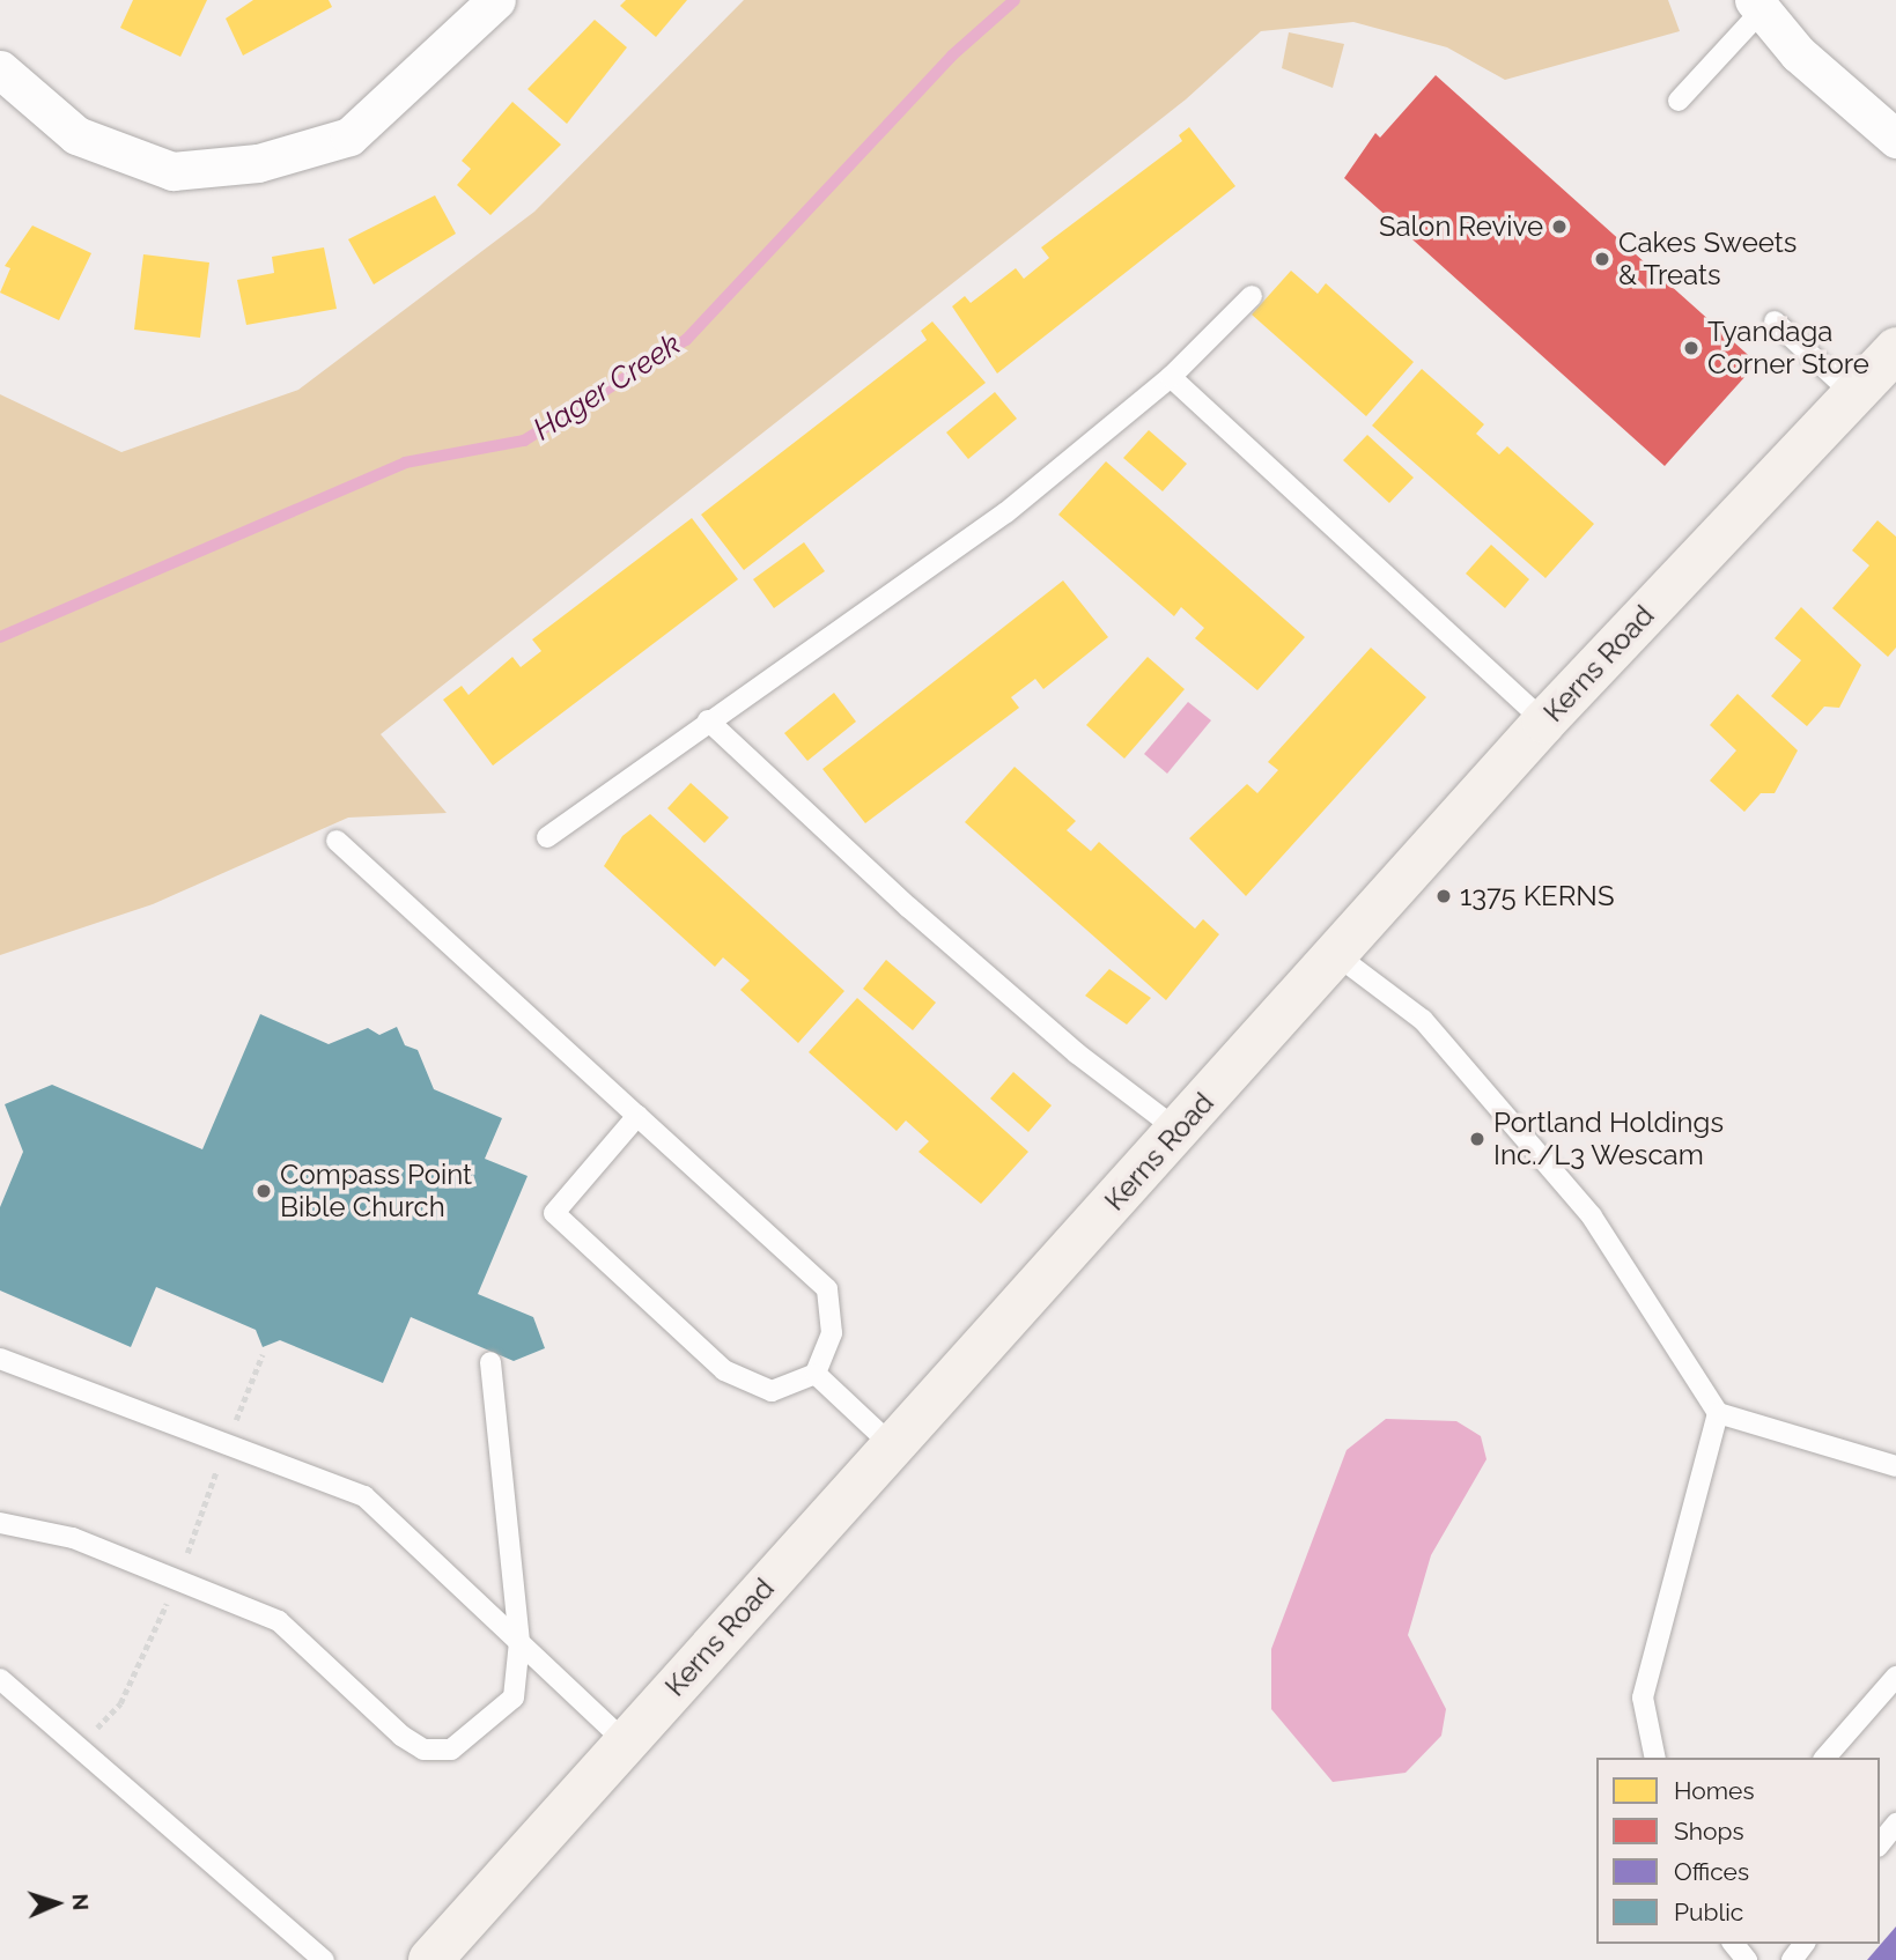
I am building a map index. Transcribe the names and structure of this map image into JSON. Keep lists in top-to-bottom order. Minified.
{"streets":{"street":["Kerns Road"]},"water":["Hager Creek"],"places":["Salon Revive","Cakes Sweets & Treats","Tyandaga Corner Store","1375 KERNS","Portland Holdings Inc./L3 Wescam","Compass Point Bible Church"],"legend":["Homes","Shops","Offices","Public"],"north":"right"}
